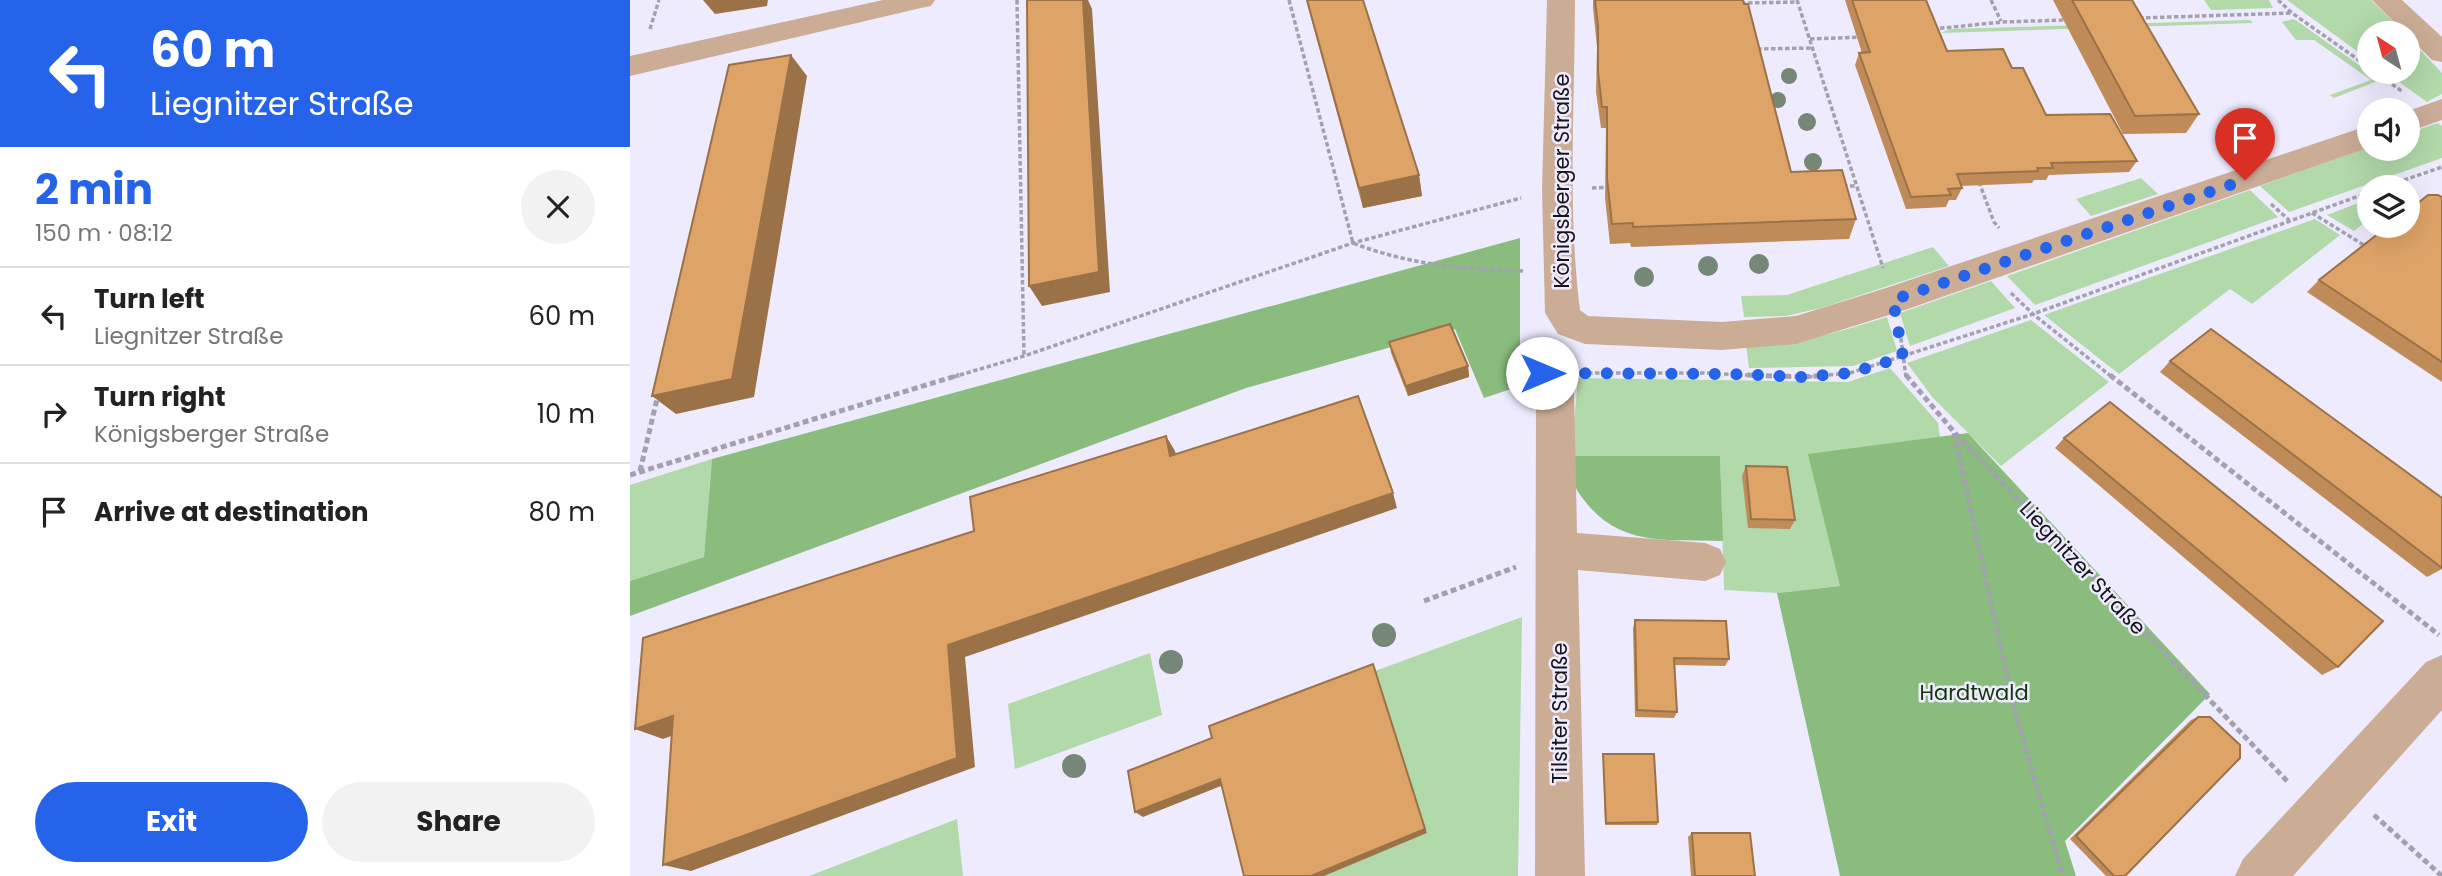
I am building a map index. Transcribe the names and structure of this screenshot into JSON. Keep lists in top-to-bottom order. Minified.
{"streets":{"street":["Königsberger Straße","Tilsiter Straße"],"path":["Liegnitzer Straße"]},"crossings":[["Königsberger Straße","Liegnitzer Straße"]],"parks":["Hardtwald"],"north":"top left","page":{"turn":["60 m","Liegnitzer Straße"],"heading":["2 min","150 m · 08:12"],"list":[{"name":"Turn left","note":"Liegnitzer Straße","value":"60 m"},{"name":"Turn right","note":"Königsberger Straße","value":"10 m"},{"name":"Arrive at destination","value":"80 m"}],"buttons":["Exit","Share"]}}
